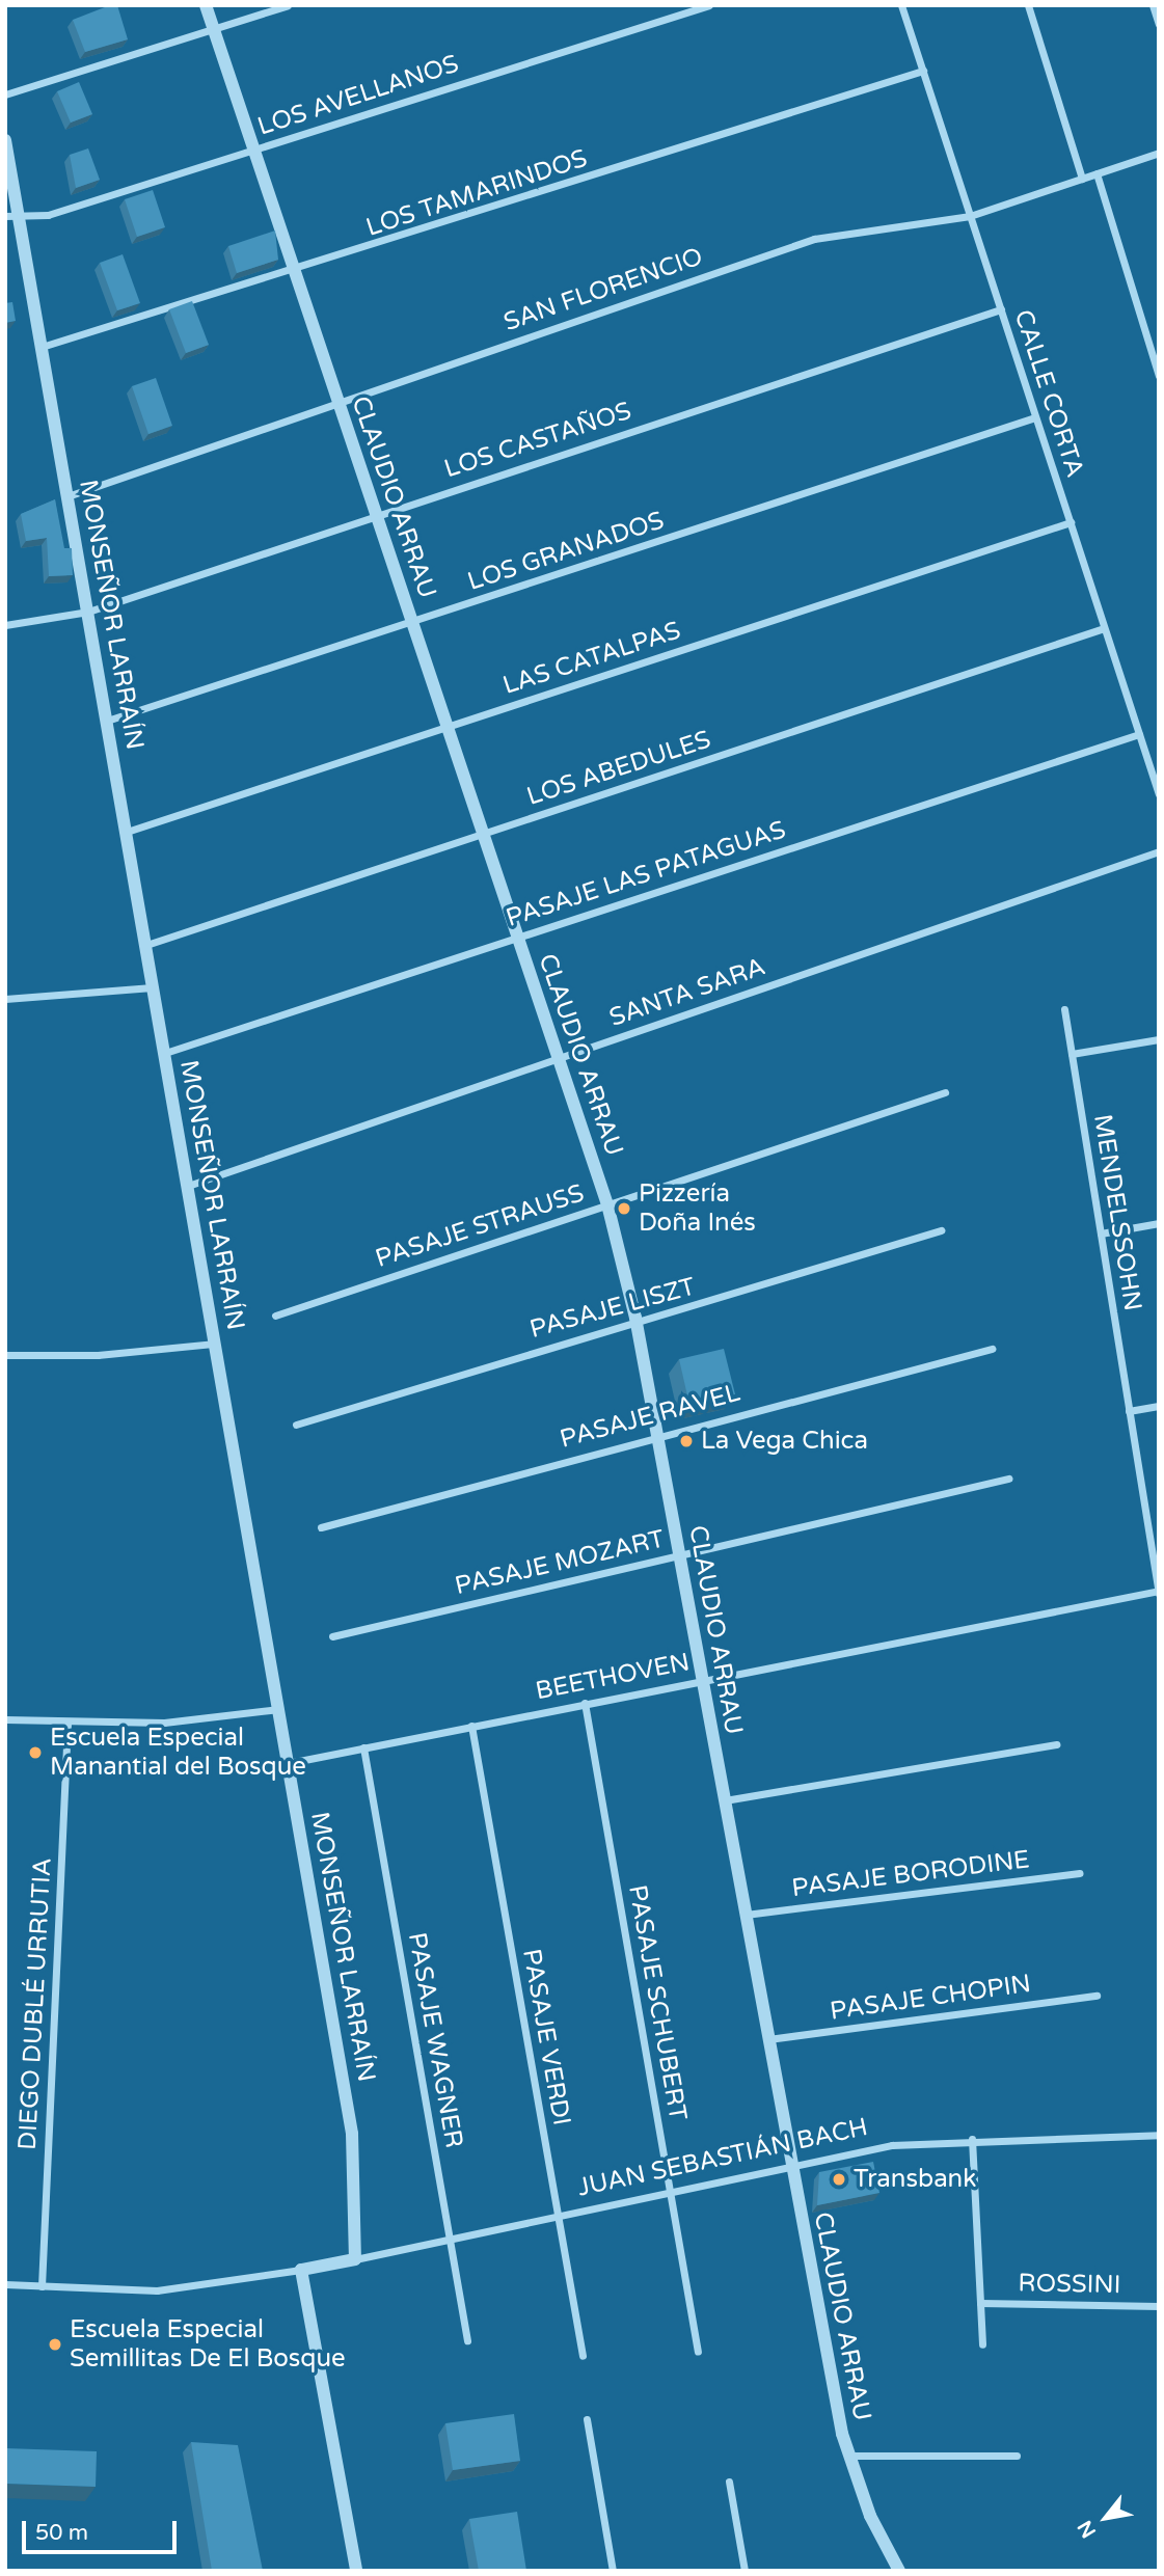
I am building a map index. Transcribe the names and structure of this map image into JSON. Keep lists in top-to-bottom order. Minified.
{"streets":{"street":["LOS AVELLANOS","LOS TAMARINDOS","SAN FLORENCIO","CALLE CORTA","LOS CASTAÑOS","CLAUDIO ARRAU","LOS GRANADOS","MONSEÑOR LARRAÍN","LAS CATALPAS","LOS ABEDULES","PASAJE LAS PATAGUAS","SANTA SARA","MENDELSSOHN","PASAJE STRAUSS","PASAJE LISZT","PASAJE RAVEL","PASAJE MOZART","BEETHOVEN","PASAJE BORODINE","PASAJE CHOPIN","PASAJE SCHUBERT","DIEGO DUBLÉ URRUTIA","PASAJE VERDI","PASAJE WAGNER","JUAN SEBASTIÁN BACH","ROSSINI"]},"crossings":[["LOS AVELLANOS","CLAUDIO ARRAU"],["LOS AVELLANOS","MONSEÑOR LARRAÍN"],["LOS TAMARINDOS","CALLE CORTA"],["LOS TAMARINDOS","CLAUDIO ARRAU"],["LOS TAMARINDOS","MONSEÑOR LARRAÍN"],["SAN FLORENCIO","CALLE CORTA"],["SAN FLORENCIO","CLAUDIO ARRAU"],["SAN FLORENCIO","MONSEÑOR LARRAÍN"],["CALLE CORTA","LOS CASTAÑOS"],["CALLE CORTA","LOS GRANADOS"],["CALLE CORTA","LAS CATALPAS"],["CALLE CORTA","LOS ABEDULES"],["CALLE CORTA","PASAJE LAS PATAGUAS"],["LOS CASTAÑOS","CLAUDIO ARRAU"],["LOS CASTAÑOS","MONSEÑOR LARRAÍN"],["CLAUDIO ARRAU","LOS GRANADOS"],["CLAUDIO ARRAU","LAS CATALPAS"],["CLAUDIO ARRAU","LOS ABEDULES"],["CLAUDIO ARRAU","PASAJE LAS PATAGUAS"],["CLAUDIO ARRAU","SANTA SARA"],["CLAUDIO ARRAU","PASAJE STRAUSS"],["CLAUDIO ARRAU","PASAJE LISZT"],["CLAUDIO ARRAU","PASAJE RAVEL"],["CLAUDIO ARRAU","PASAJE MOZART"],["CLAUDIO ARRAU","BEETHOVEN"],["CLAUDIO ARRAU","PASAJE BORODINE"],["CLAUDIO ARRAU","PASAJE CHOPIN"],["CLAUDIO ARRAU","JUAN SEBASTIÁN BACH"],["LOS GRANADOS","MONSEÑOR LARRAÍN"],["MONSEÑOR LARRAÍN","LAS CATALPAS"],["MONSEÑOR LARRAÍN","LOS ABEDULES"],["MONSEÑOR LARRAÍN","PASAJE LAS PATAGUAS"],["MONSEÑOR LARRAÍN","SANTA SARA"],["MONSEÑOR LARRAÍN","BEETHOVEN"],["MONSEÑOR LARRAÍN","JUAN SEBASTIÁN BACH"],["MENDELSSOHN","BEETHOVEN"],["BEETHOVEN","PASAJE SCHUBERT"],["BEETHOVEN","PASAJE VERDI"],["BEETHOVEN","PASAJE WAGNER"],["PASAJE SCHUBERT","JUAN SEBASTIÁN BACH"],["PASAJE VERDI","JUAN SEBASTIÁN BACH"],["PASAJE WAGNER","JUAN SEBASTIÁN BACH"]],"places":["Pizzería Doña Inés","La Vega Chica","Escuela Especial Manantial del Bosque","Transbank","Escuela Especial Semillitas De El Bosque"],"scale_bar":"50 m","north":"bottom left"}
